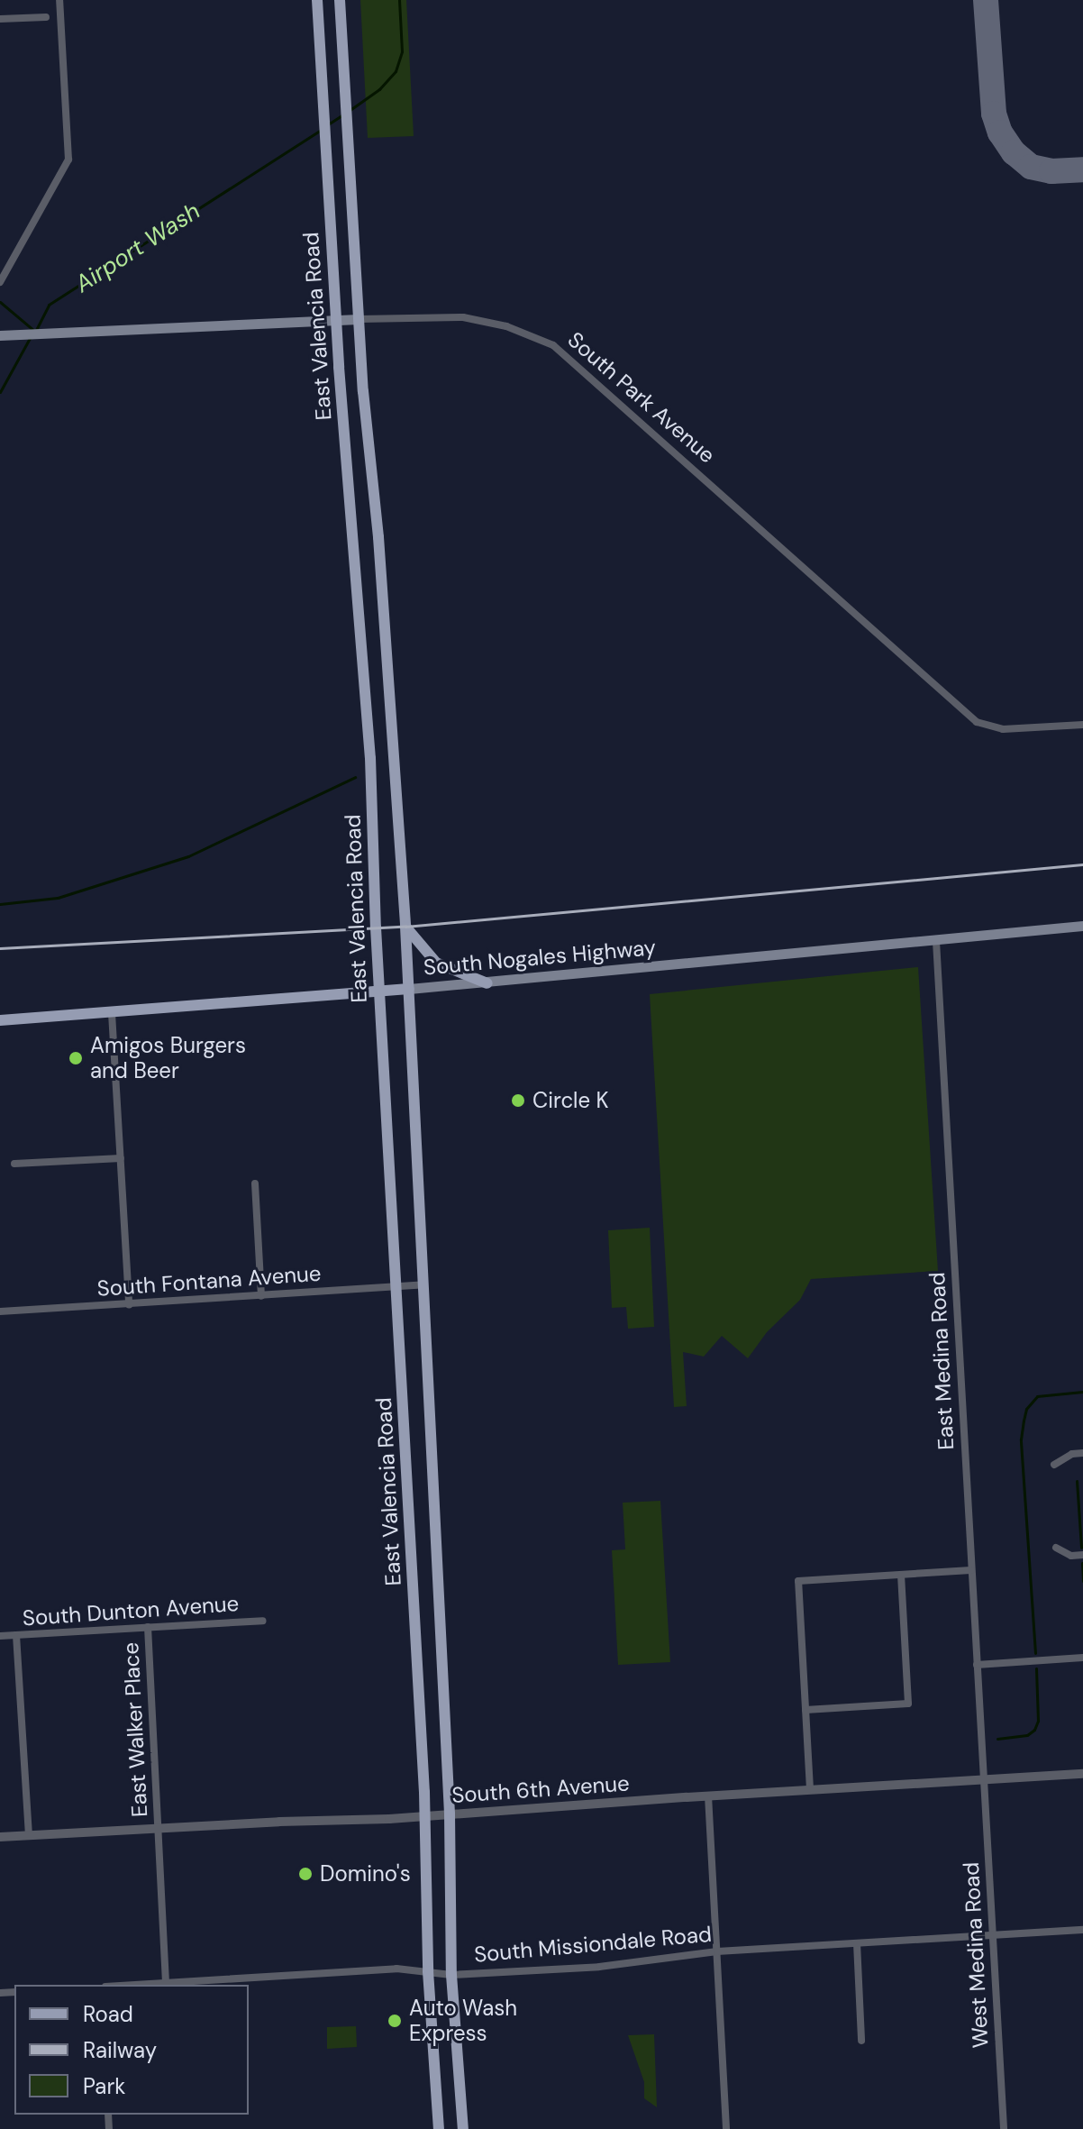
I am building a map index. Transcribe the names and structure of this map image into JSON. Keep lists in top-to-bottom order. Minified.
{"streets":{"main road":["East Valencia Road","South Park Avenue","South Nogales Highway"],"street":["South Fontana Avenue","East Medina Road","South Dunton Avenue","East Walker Place","South 6th Avenue","South Missiondale Road","West Medina Road"]},"crossings":[["East Valencia Road","South Park Avenue"],["East Valencia Road","South Nogales Highway"],["East Valencia Road","South Fontana Avenue"],["East Valencia Road","South 6th Avenue"],["East Valencia Road","South Missiondale Road"],["South Nogales Highway","East Medina Road"],["East Medina Road","South 6th Avenue"],["East Medina Road","West Medina Road"],["South Dunton Avenue","East Walker Place"],["East Walker Place","South 6th Avenue"],["East Walker Place","South Missiondale Road"],["South 6th Avenue","West Medina Road"],["South Missiondale Road","West Medina Road"]],"water":["Airport Wash"],"places":["Amigos Burgers and Beer","Circle K","Domino's","Auto Wash Express"],"legend":["Road","Railway","Park"]}
